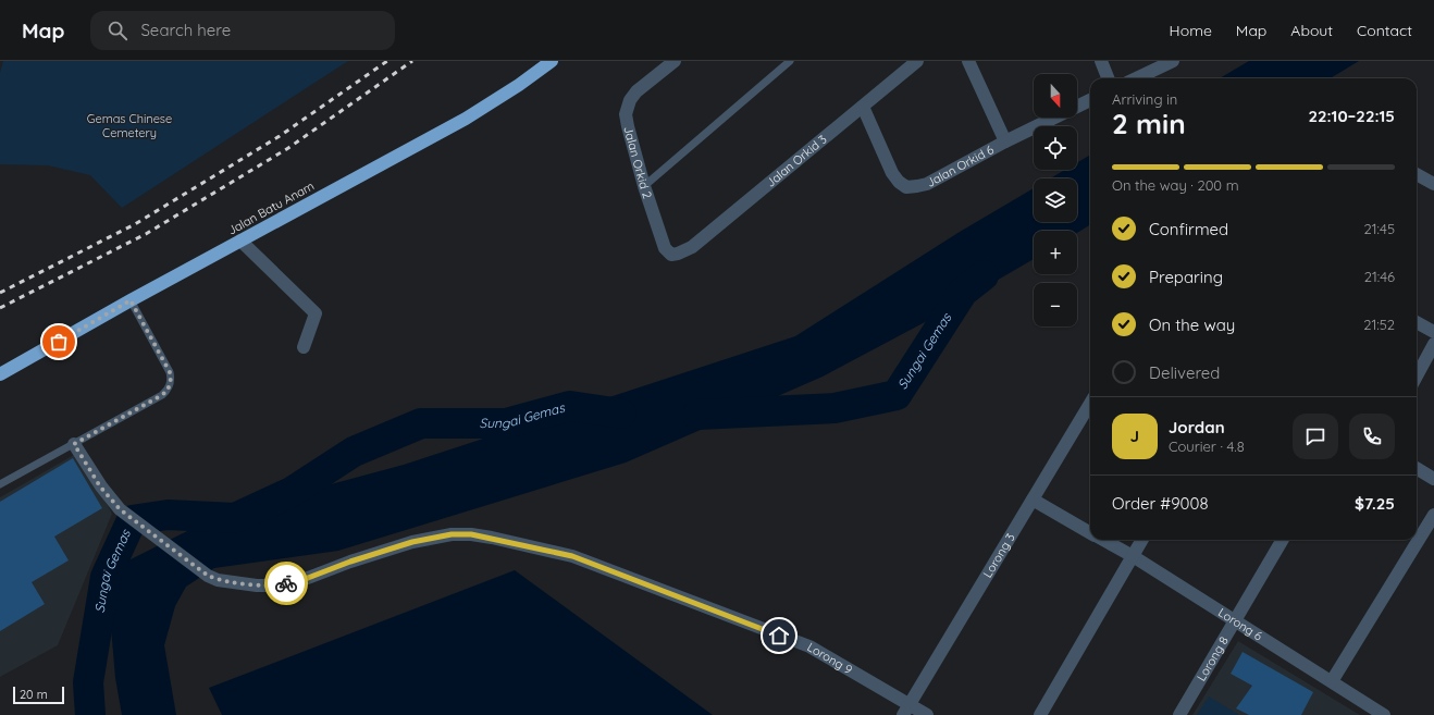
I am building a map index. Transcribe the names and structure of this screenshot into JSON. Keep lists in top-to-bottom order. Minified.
{"streets":{"highway":["Jalan Batu Anam"],"street":["Jalan Orkid 3","Jalan Orkid 2","Jalan Orkid 6","Lorong 3","Lorong 6","Lorong 9","Lorong 8"]},"crossings":[["Jalan Orkid 3","Jalan Orkid 2"],["Jalan Orkid 3","Jalan Orkid 6"],["Lorong 3","Lorong 6"],["Lorong 3","Lorong 9"],["Lorong 6","Lorong 8"]],"water":["Sungai Gemas"],"parks":["Gemas Chinese Cemetery"],"scale_bar":"20 m","north":"bottom","page":{"header":"Map","search":"Search here","nav":["Home","Map","About","Contact"],"map_buttons":["+","−"],"heading":["2 min","Arriving in","22:10–22:15"],"panel":["Jordan","Courier · 4.8","Order #9008","$7.25"],"bar":"On the way · 200 m","list":[["Confirmed","21:45"],["Preparing","21:46"],["On the way","21:52"],"Delivered"],"round":"J","scale":"20 m"}}
